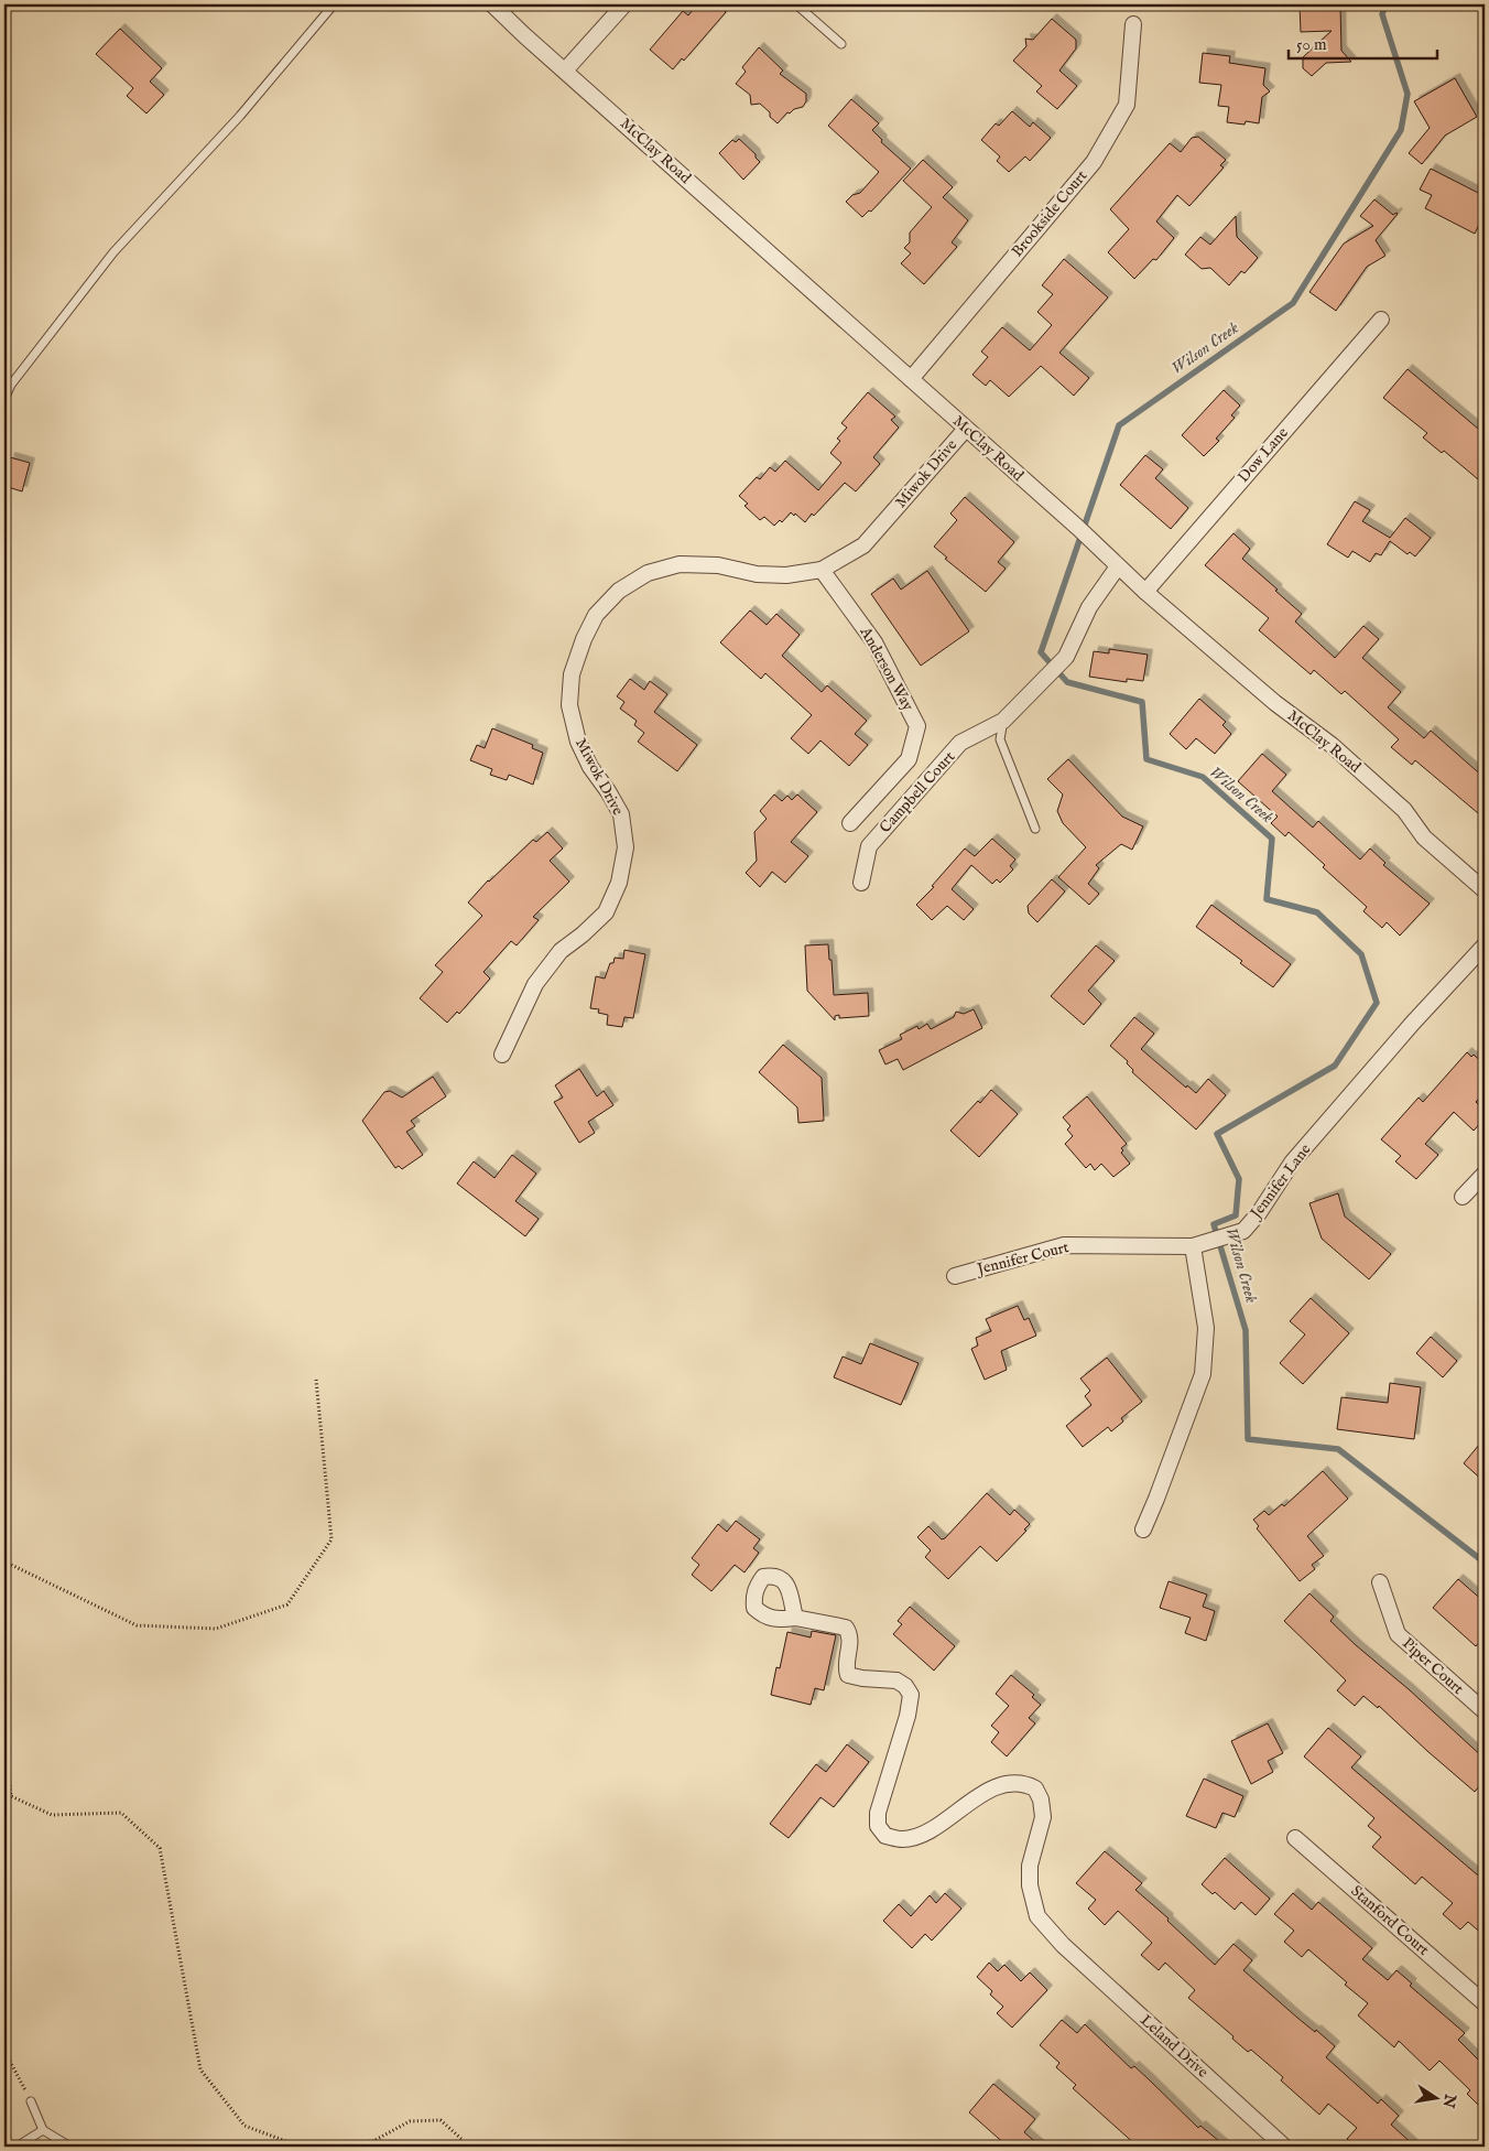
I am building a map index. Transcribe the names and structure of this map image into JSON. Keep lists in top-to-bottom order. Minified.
{"streets":{"street":["McClay Road","Brookside Court","Dow Lane","Miwok Drive","Anderson Way","Campbell Court","Jennifer Lane","Jennifer Court","Piper Court","Stanford Court","Leland Drive"]},"crossings":[["McClay Road","Brookside Court"],["McClay Road","Dow Lane"],["McClay Road","Miwok Drive"],["McClay Road","Campbell Court"],["Miwok Drive","Anderson Way"],["Jennifer Lane","Jennifer Court"]],"water":["Wilson Creek"],"scale_bar":"50 m","north":"right"}
